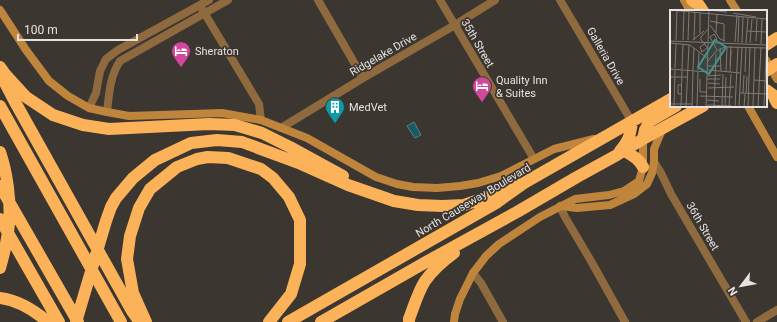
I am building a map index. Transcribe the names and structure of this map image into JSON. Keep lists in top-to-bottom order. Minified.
{"streets":{"highway":["North Causeway Boulevard"],"street":["35th Street","Ridgelake Drive","Galleria Drive","36th Street"]},"crossings":[["35th Street","Ridgelake Drive"],["Galleria Drive","North Causeway Boulevard"]],"places":{"hotel":["Sheraton","Quality Inn & Suites"],"building":["MedVet"]},"scale_bar":"100 m","north":"bottom left"}
